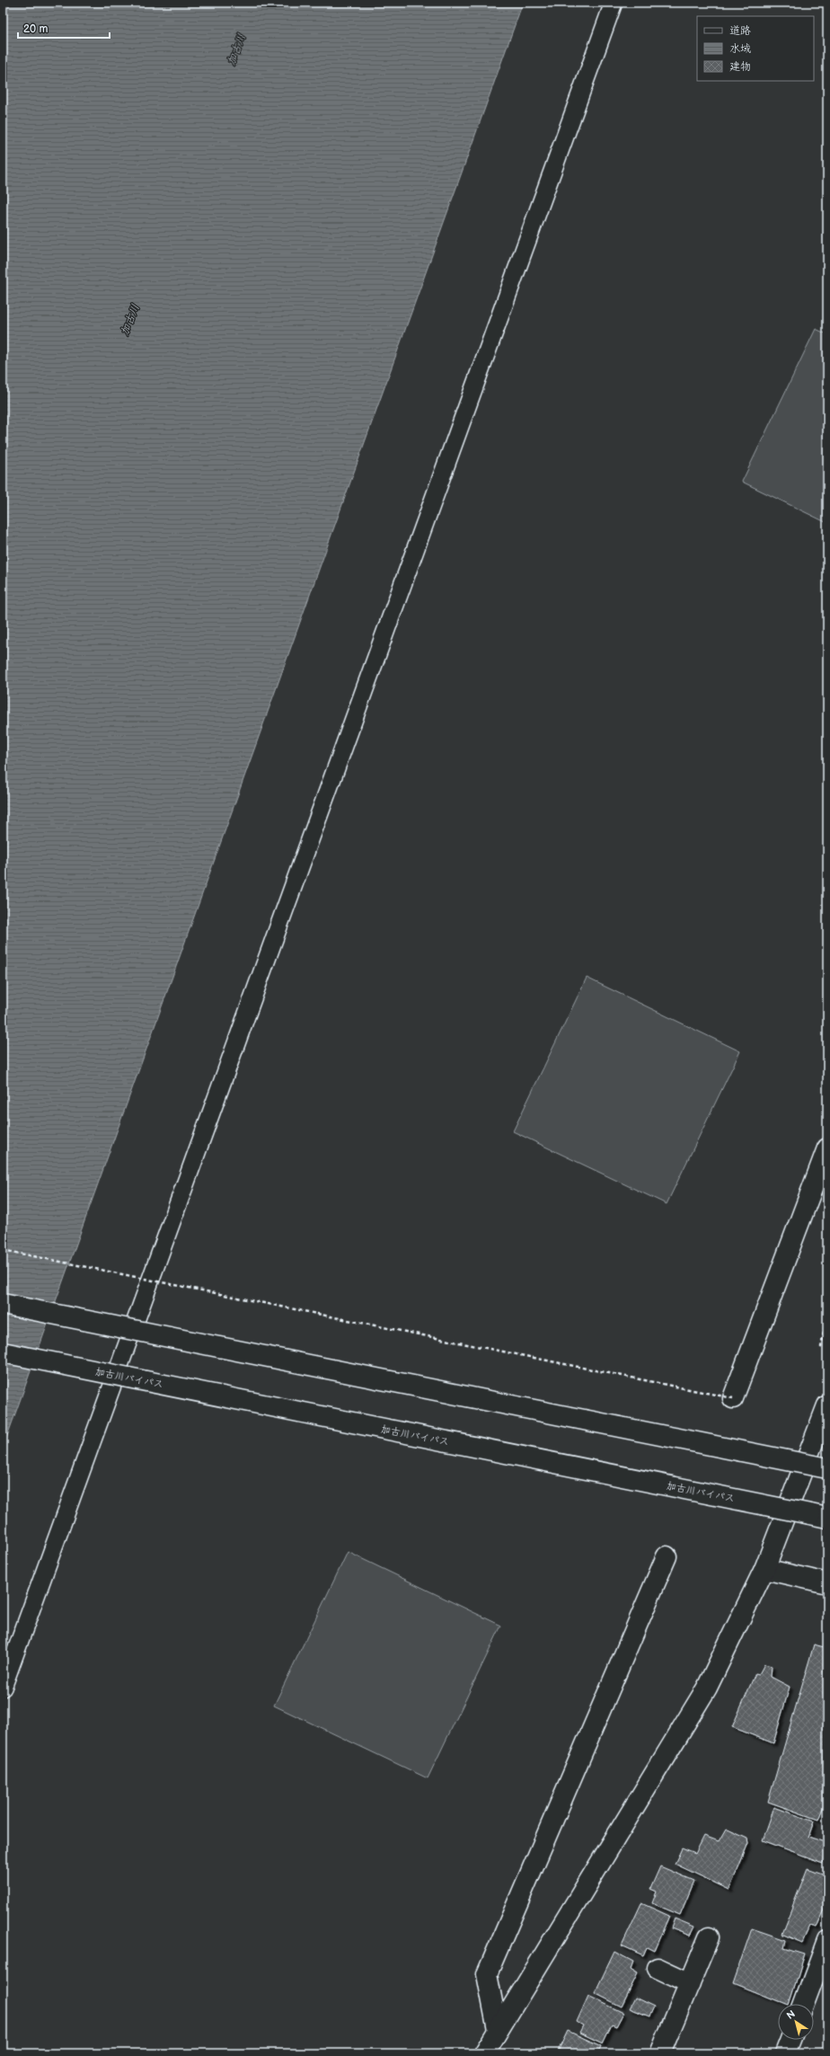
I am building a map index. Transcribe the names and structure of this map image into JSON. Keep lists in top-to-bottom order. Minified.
{"streets":{"main road":["加古川バイパス"]},"water":["加古川"],"legend":["道路","水域","建物"],"scale_bar":"20 m","north":"top left"}
